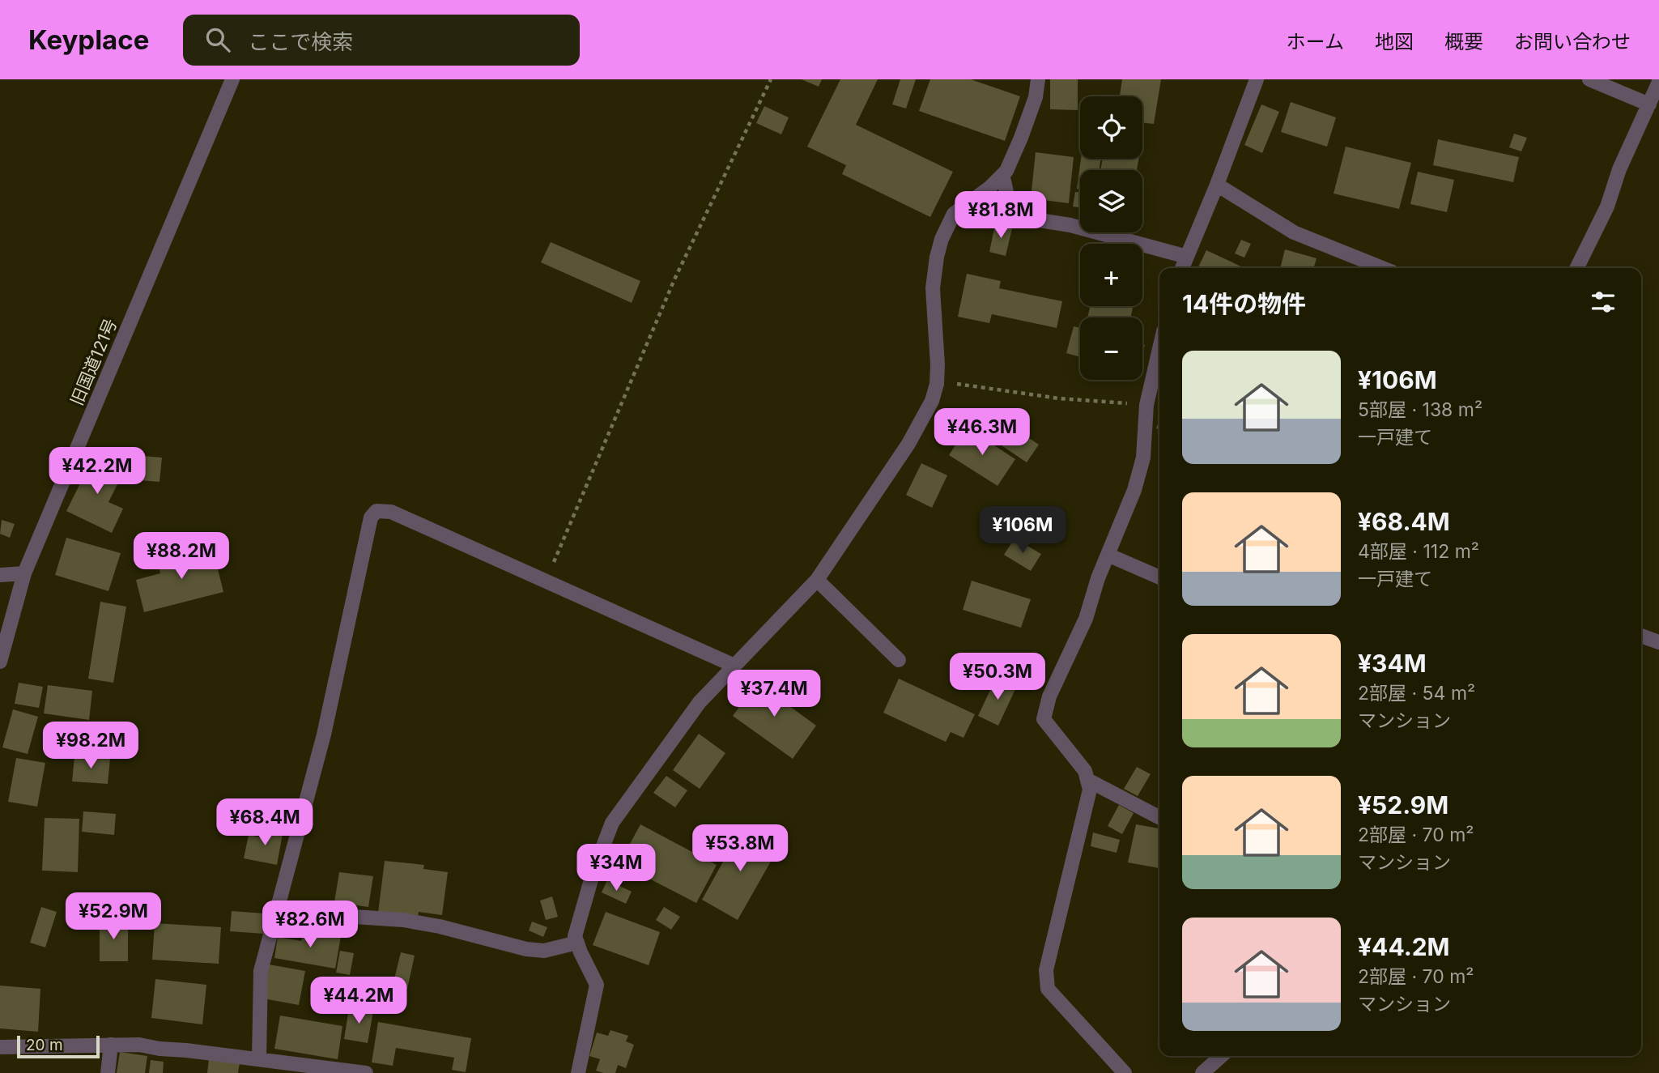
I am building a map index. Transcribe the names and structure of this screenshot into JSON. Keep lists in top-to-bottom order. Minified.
{"streets":{"street":["旧国道121号"]},"scale_bar":"20 m","page":{"header":"Keyplace","search":"ここで検索","nav":["ホーム","地図","概要","お問い合わせ"],"map_buttons":["+","−"],"price":["¥81.8M","¥46.3M","¥42.2M","¥106M","¥88.2M","¥50.3M","¥37.4M","¥98.2M","¥68.4M","¥53.8M","¥34M","¥52.9M","¥82.6M","¥44.2M"],"heading":"14件の物件","list":[{"name":"¥106M","note":"5部屋 · 138 m² · 一戸建て"},{"name":"¥68.4M","note":"4部屋 · 112 m² · 一戸建て"},{"name":"¥34M","note":"2部屋 · 54 m² · マンション"},{"name":"¥52.9M","note":"2部屋 · 70 m² · マンション"},{"name":"¥44.2M","note":"2部屋 · 70 m² · マンション"}],"scale":"20 m"}}
